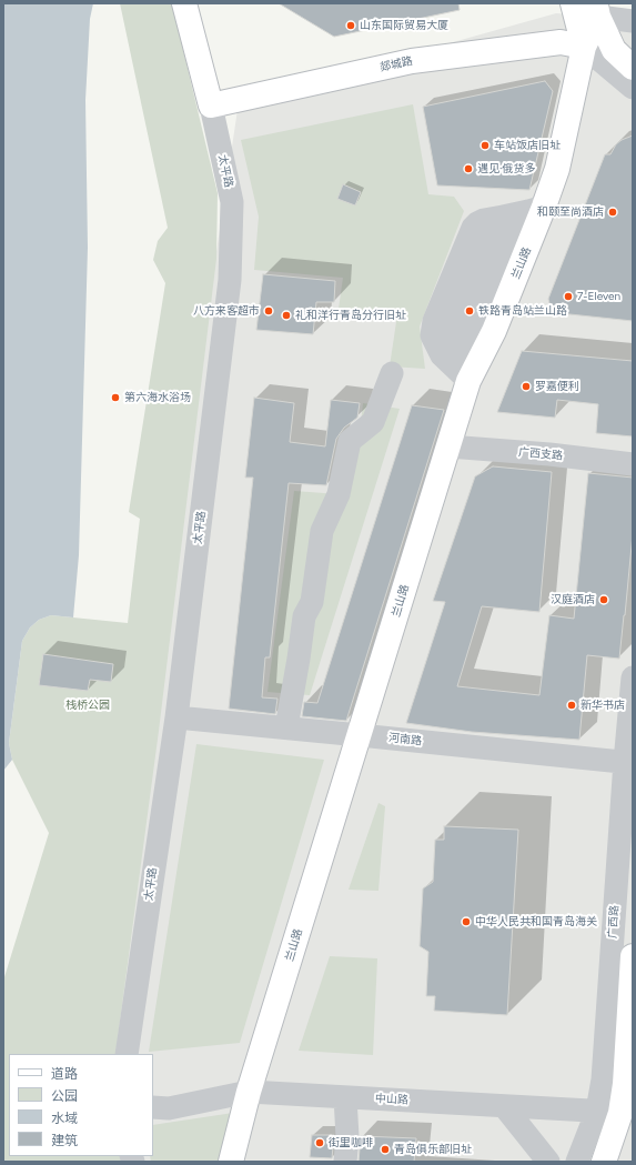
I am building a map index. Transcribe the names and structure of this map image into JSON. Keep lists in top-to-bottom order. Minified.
{"streets":{"main road":["郯城路","太平路","兰山路","广西路"],"street":["广西支路","河南路","中山路"]},"crossings":[["郯城路","太平路"],["郯城路","兰山路"],["太平路","河南路"],["兰山路","广西支路"],["兰山路","河南路"],["兰山路","中山路"],["河南路","广西路"],["广西路","中山路"]],"parks":["栈桥公园"],"places":["山东国际贸易大厦","车站饭店旧址","遇见·俄货多","和颐至尚酒店","7-Eleven","八方来客超市","铁路青岛站兰山路","礼和洋行青岛分行旧址","罗嘉便利","第六海水浴场","汉庭酒店","新华书店","中华人民共和国青岛海关","街里咖啡","青岛俱乐部旧址"],"legend":["道路","公园","水域","建筑"]}
